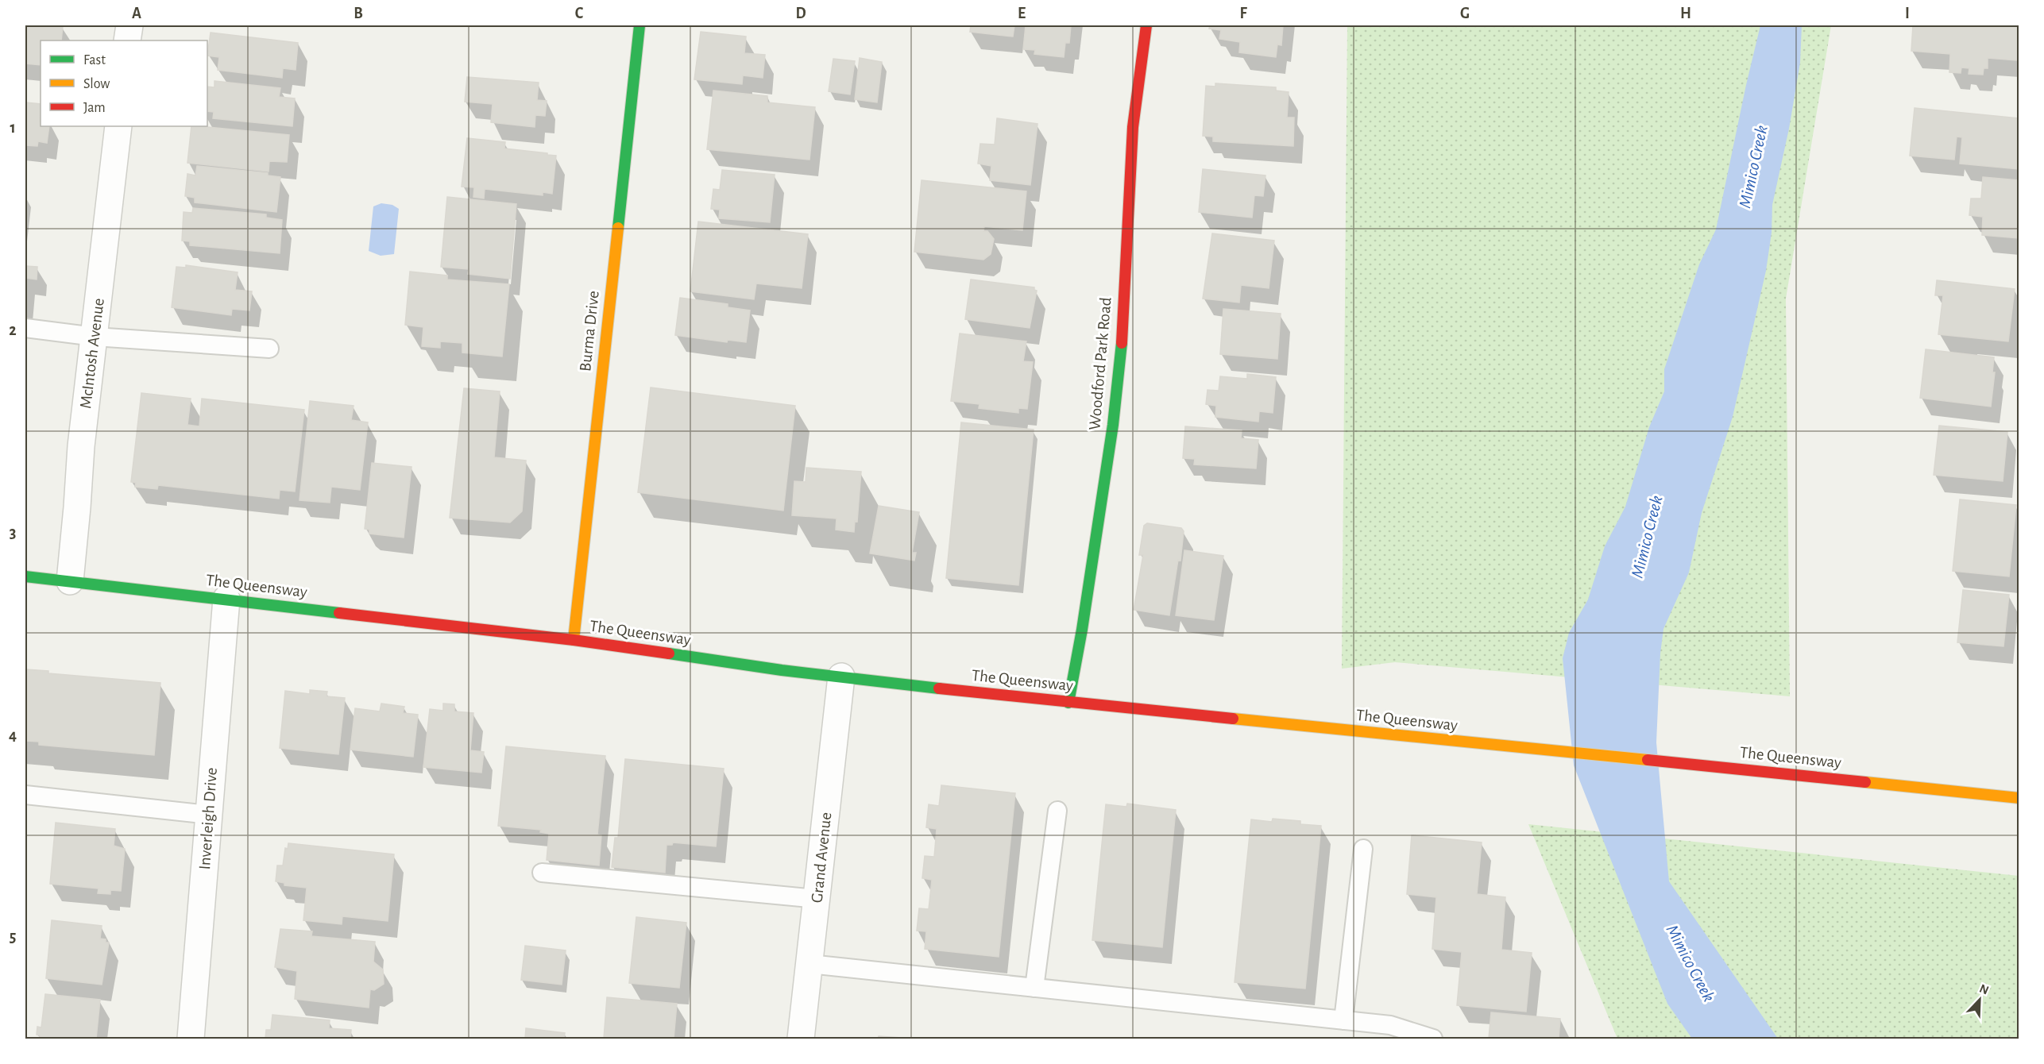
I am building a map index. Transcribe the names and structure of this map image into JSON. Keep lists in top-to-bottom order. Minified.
{"streets":{"main road":["Burma Drive","Woodford Park Road","The Queensway"],"street":["McIntosh Avenue","Inverleigh Drive","Grand Avenue"]},"crossings":[["Burma Drive","The Queensway"],["McIntosh Avenue","The Queensway"],["Woodford Park Road","The Queensway"],["The Queensway","Inverleigh Drive"],["The Queensway","Grand Avenue"]],"water":["Mimico Creek"],"legend":["Fast","Slow","Jam"],"north":"top right","grid":{"columns":["A","B","C","D","E","F","G","H","I"],"rows":["1","2","3","4","5"]}}
